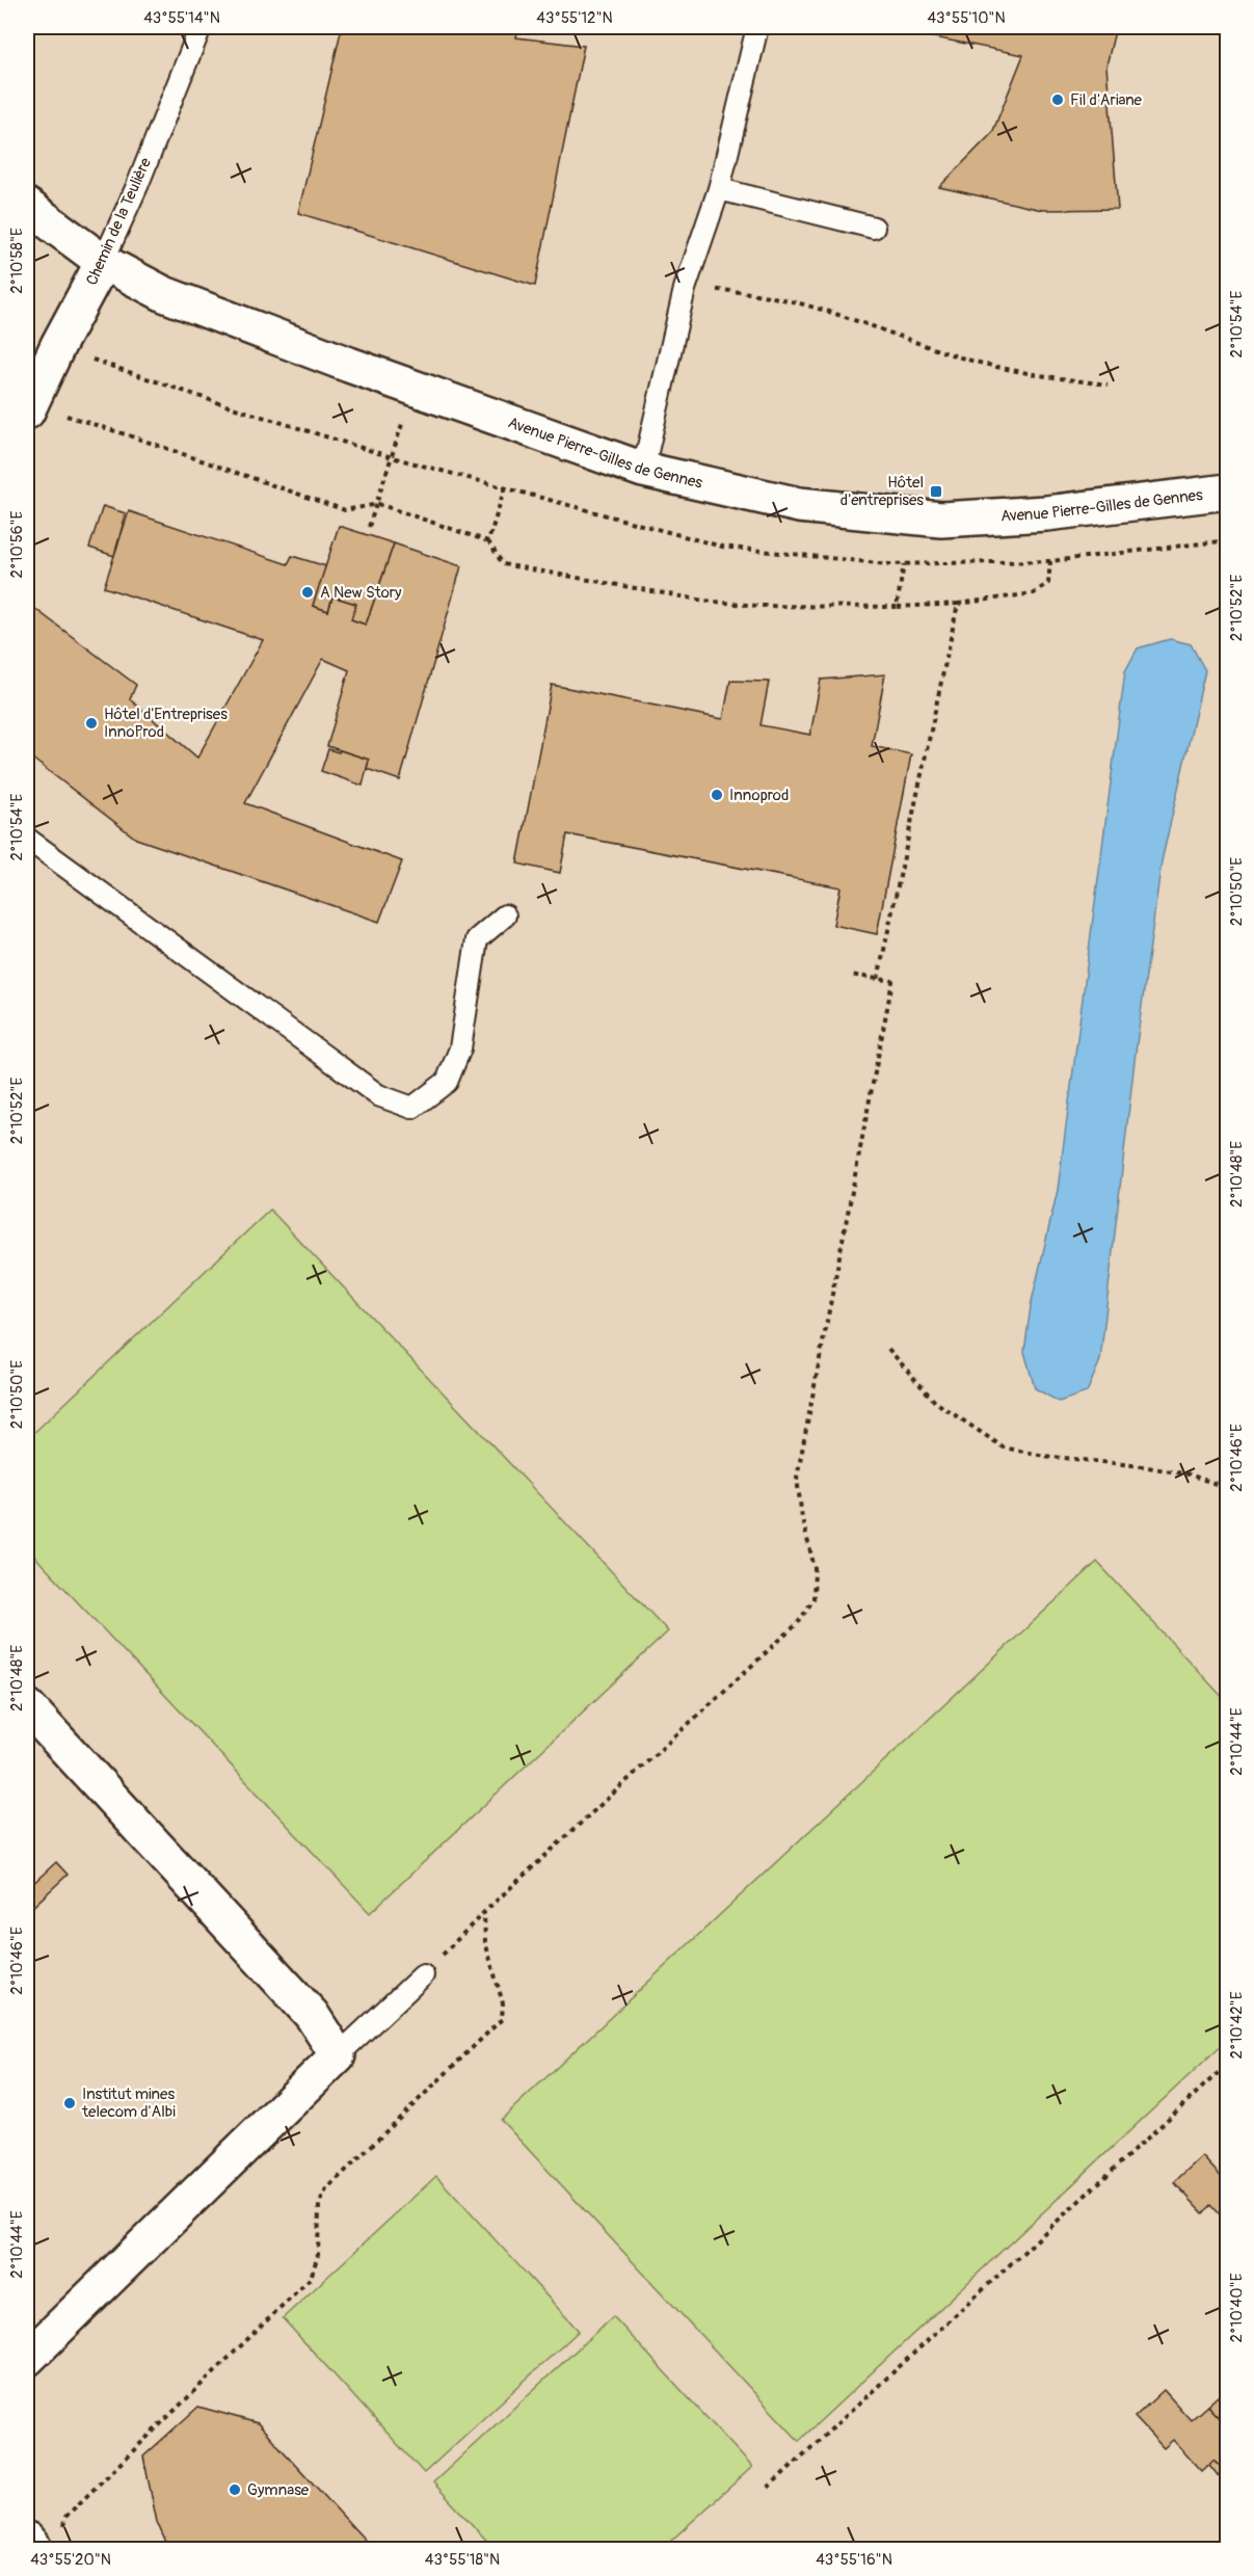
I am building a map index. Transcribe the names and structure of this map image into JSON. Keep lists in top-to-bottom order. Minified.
{"streets":{"street":["Chemin de la Teulière","Avenue Pierre-Gilles de Gennes"]},"crossings":[["Chemin de la Teulière","Avenue Pierre-Gilles de Gennes"]],"places":{"other":["Fil d'Ariane","A New Story","Hôtel d'Entreprises InnoProd","Innoprod","Institut mines telecom d'Albi","Gymnase"],"transit":["Hôtel d'entreprises"]},"coordinates":["43°55'14\"N","43°55'12\"N","43°55'10\"N","2°10'58\"E","2°10'54\"E","2°10'56\"E","2°10'52\"E","2°10'50\"E","2°10'48\"E","2°10'46\"E","2°10'44\"E","2°10'42\"E","2°10'40\"E","43°55'20\"N","43°55'18\"N","43°55'16\"N"]}
